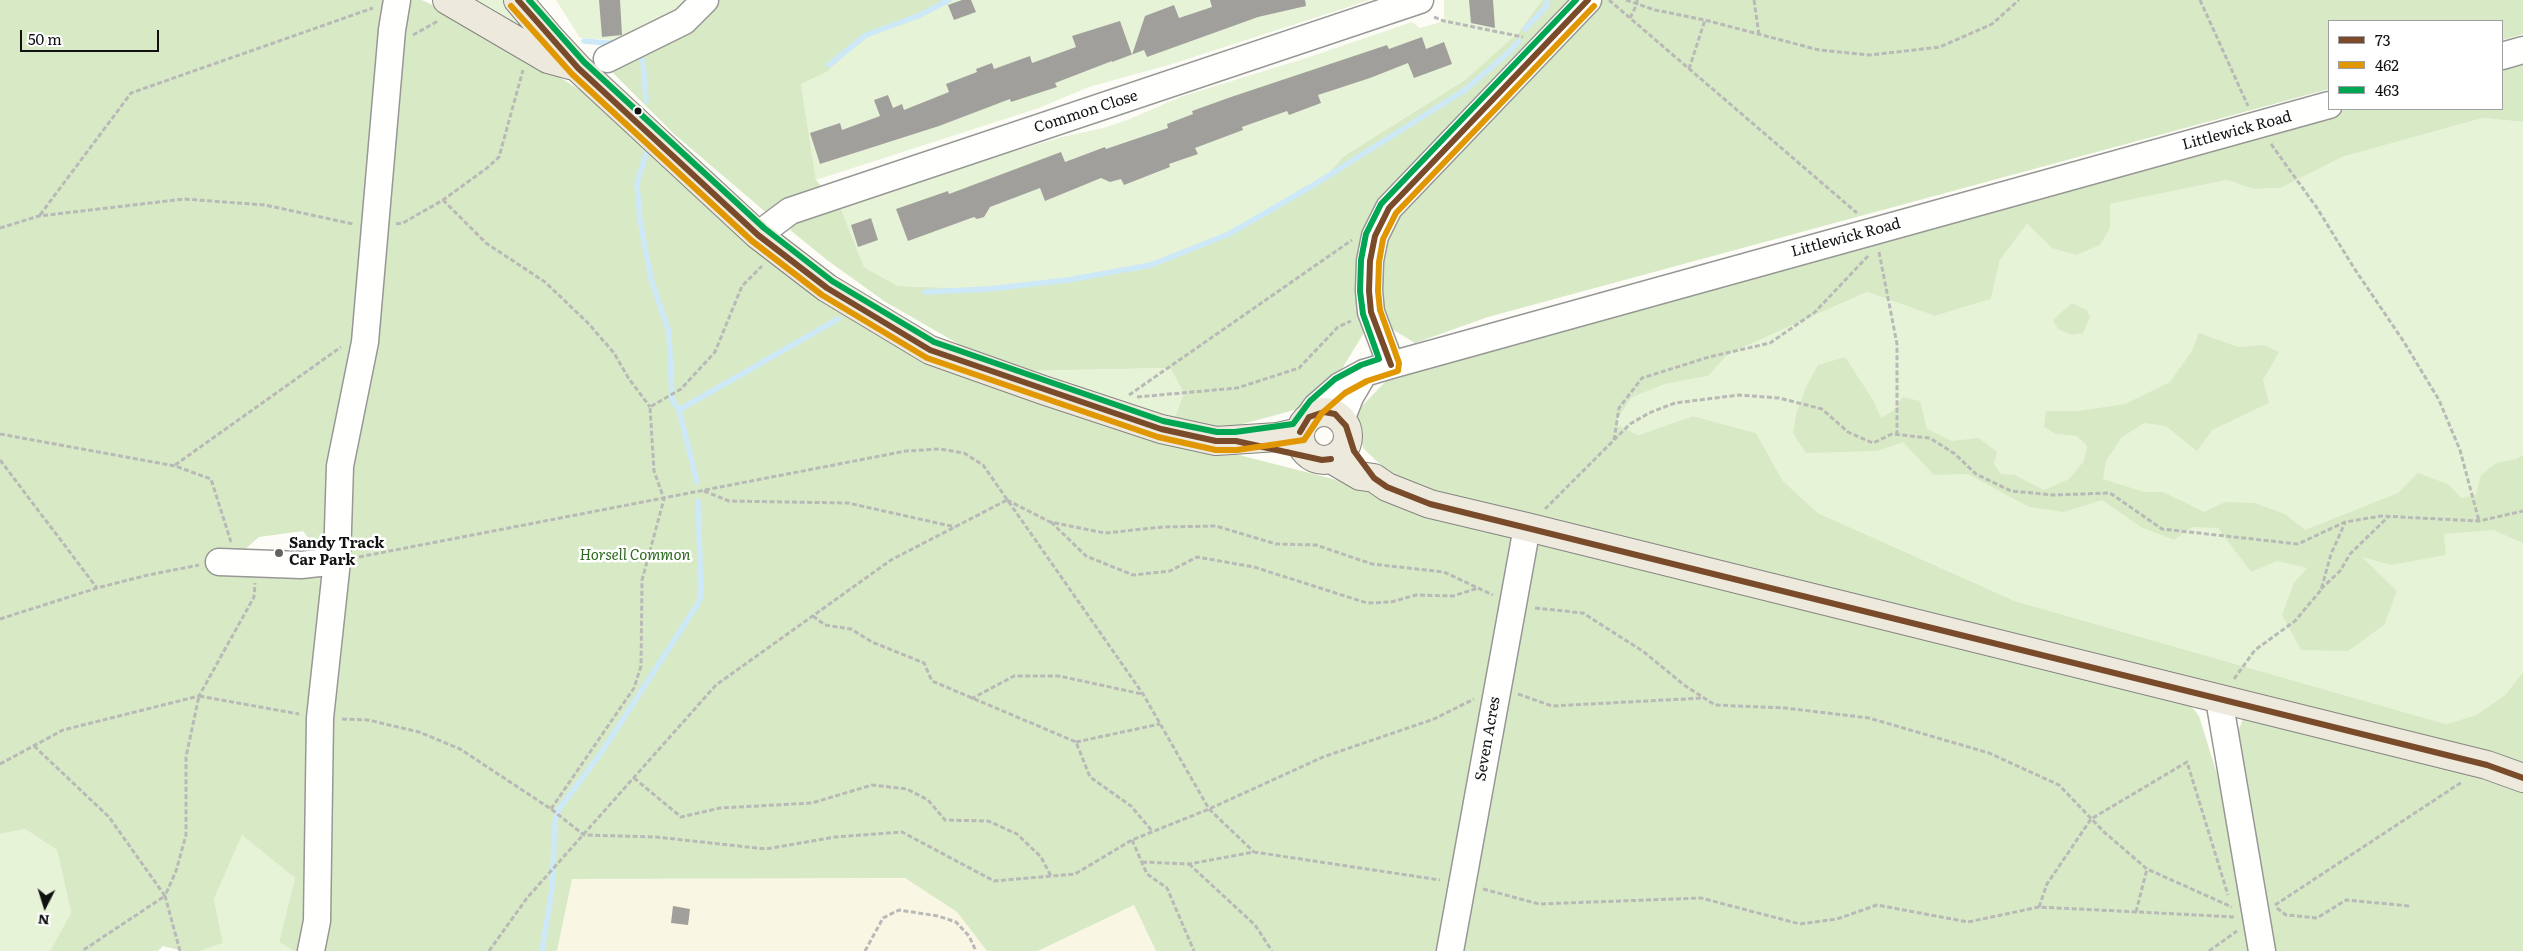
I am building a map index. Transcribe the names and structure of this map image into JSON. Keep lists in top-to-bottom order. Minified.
{"streets":{"street":["Common Close","Littlewick Road","Seven Acres"]},"parks":["Horsell Common"],"places":["Sandy Track Car Park"],"lines":["transit line 73","transit line 463","transit line 462"],"legend":["73","462","463"],"scale_bar":"50 m","north":"bottom"}
